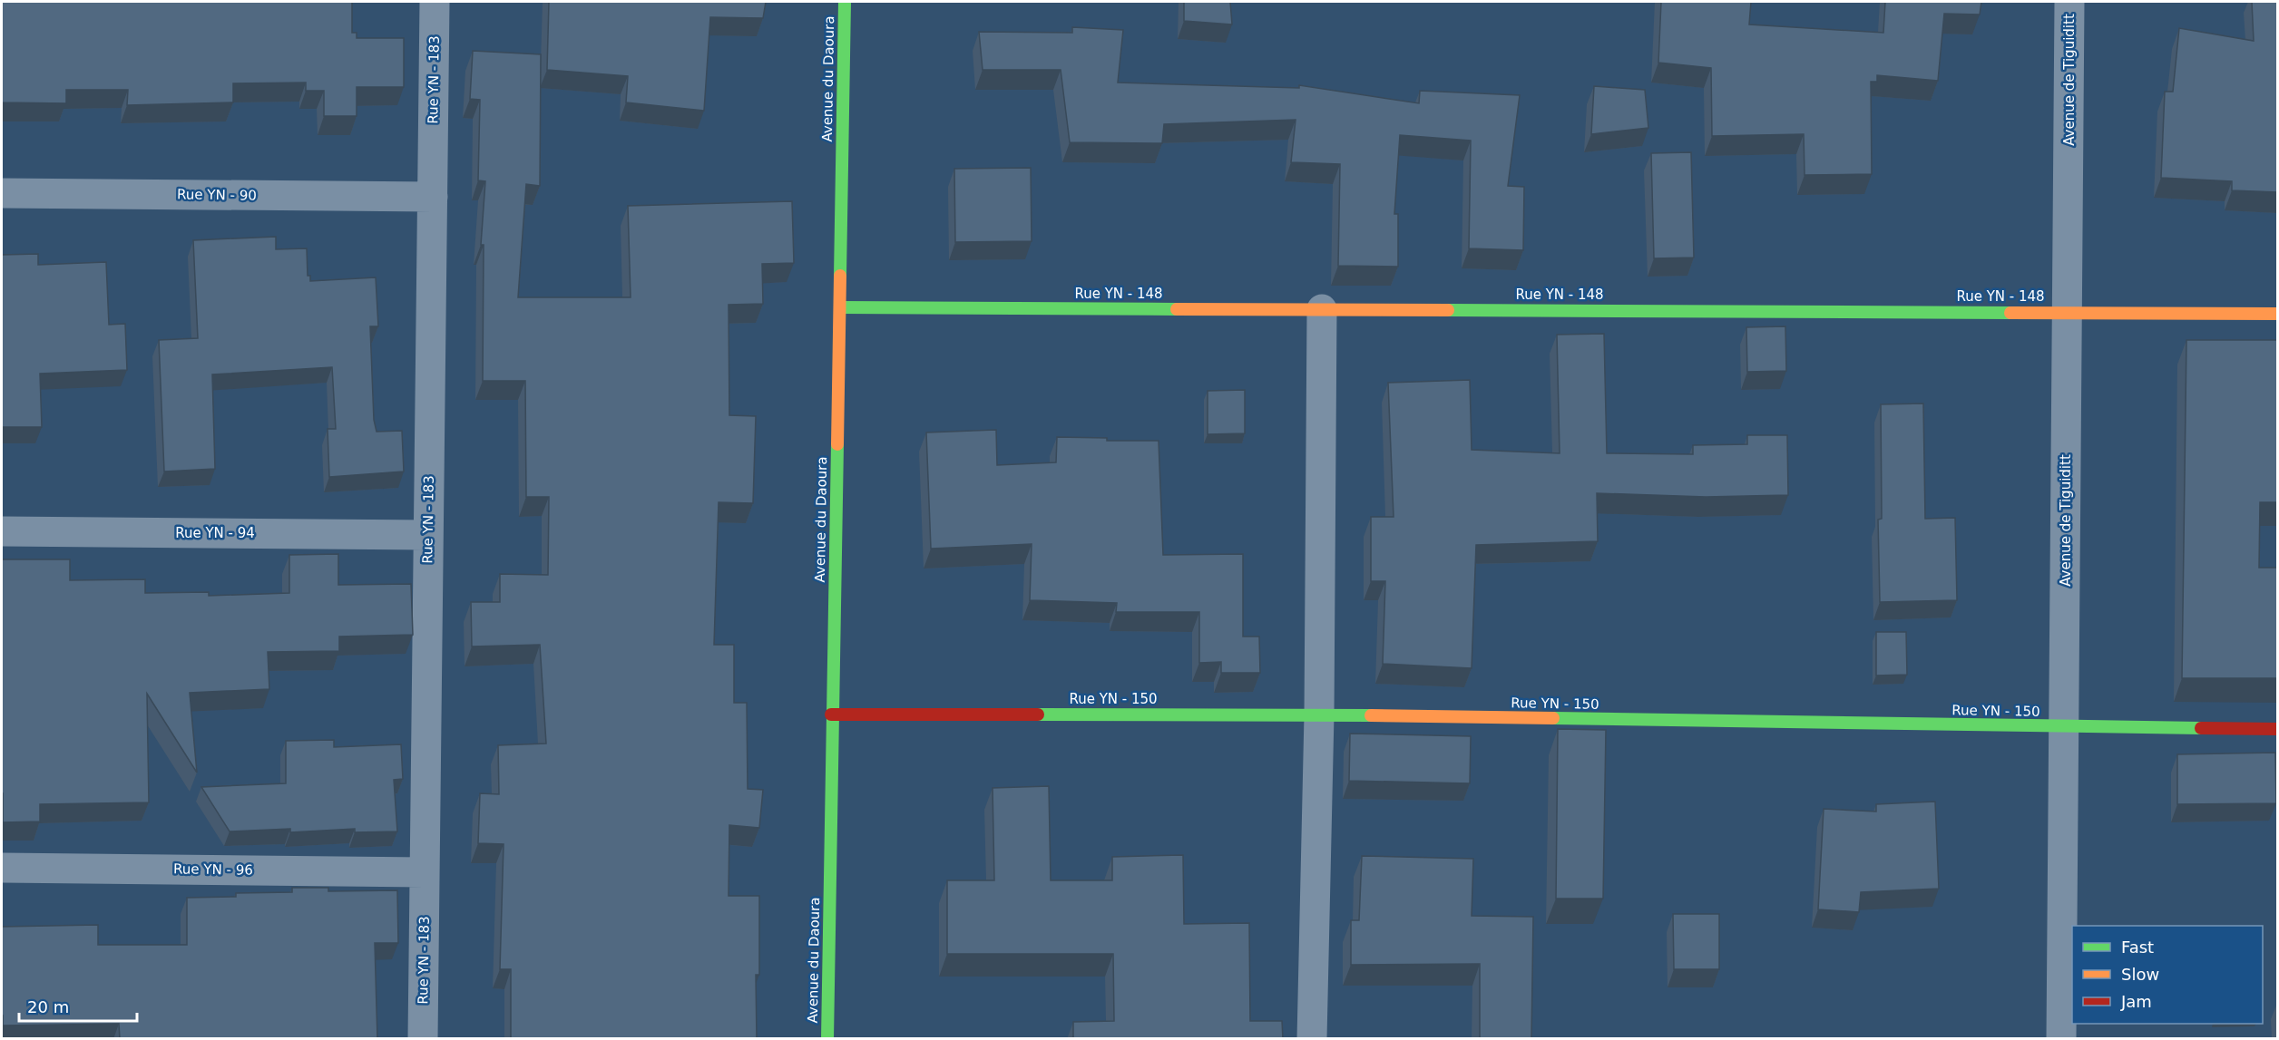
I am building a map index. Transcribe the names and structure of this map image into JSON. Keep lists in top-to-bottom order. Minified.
{"streets":{"street":["Avenue du Daoura","Rue YN - 183","Avenue de Tiguiditt","Rue YN - 90","Rue YN - 148","Rue YN - 94","Rue YN - 150","Rue YN - 96"]},"crossings":[["Avenue du Daoura","Rue YN - 148"],["Avenue du Daoura","Rue YN - 150"],["Rue YN - 183","Rue YN - 90"],["Rue YN - 183","Rue YN - 94"],["Rue YN - 183","Rue YN - 96"],["Avenue de Tiguiditt","Rue YN - 148"],["Avenue de Tiguiditt","Rue YN - 150"]],"legend":["Fast","Slow","Jam"],"scale_bar":"20 m"}
